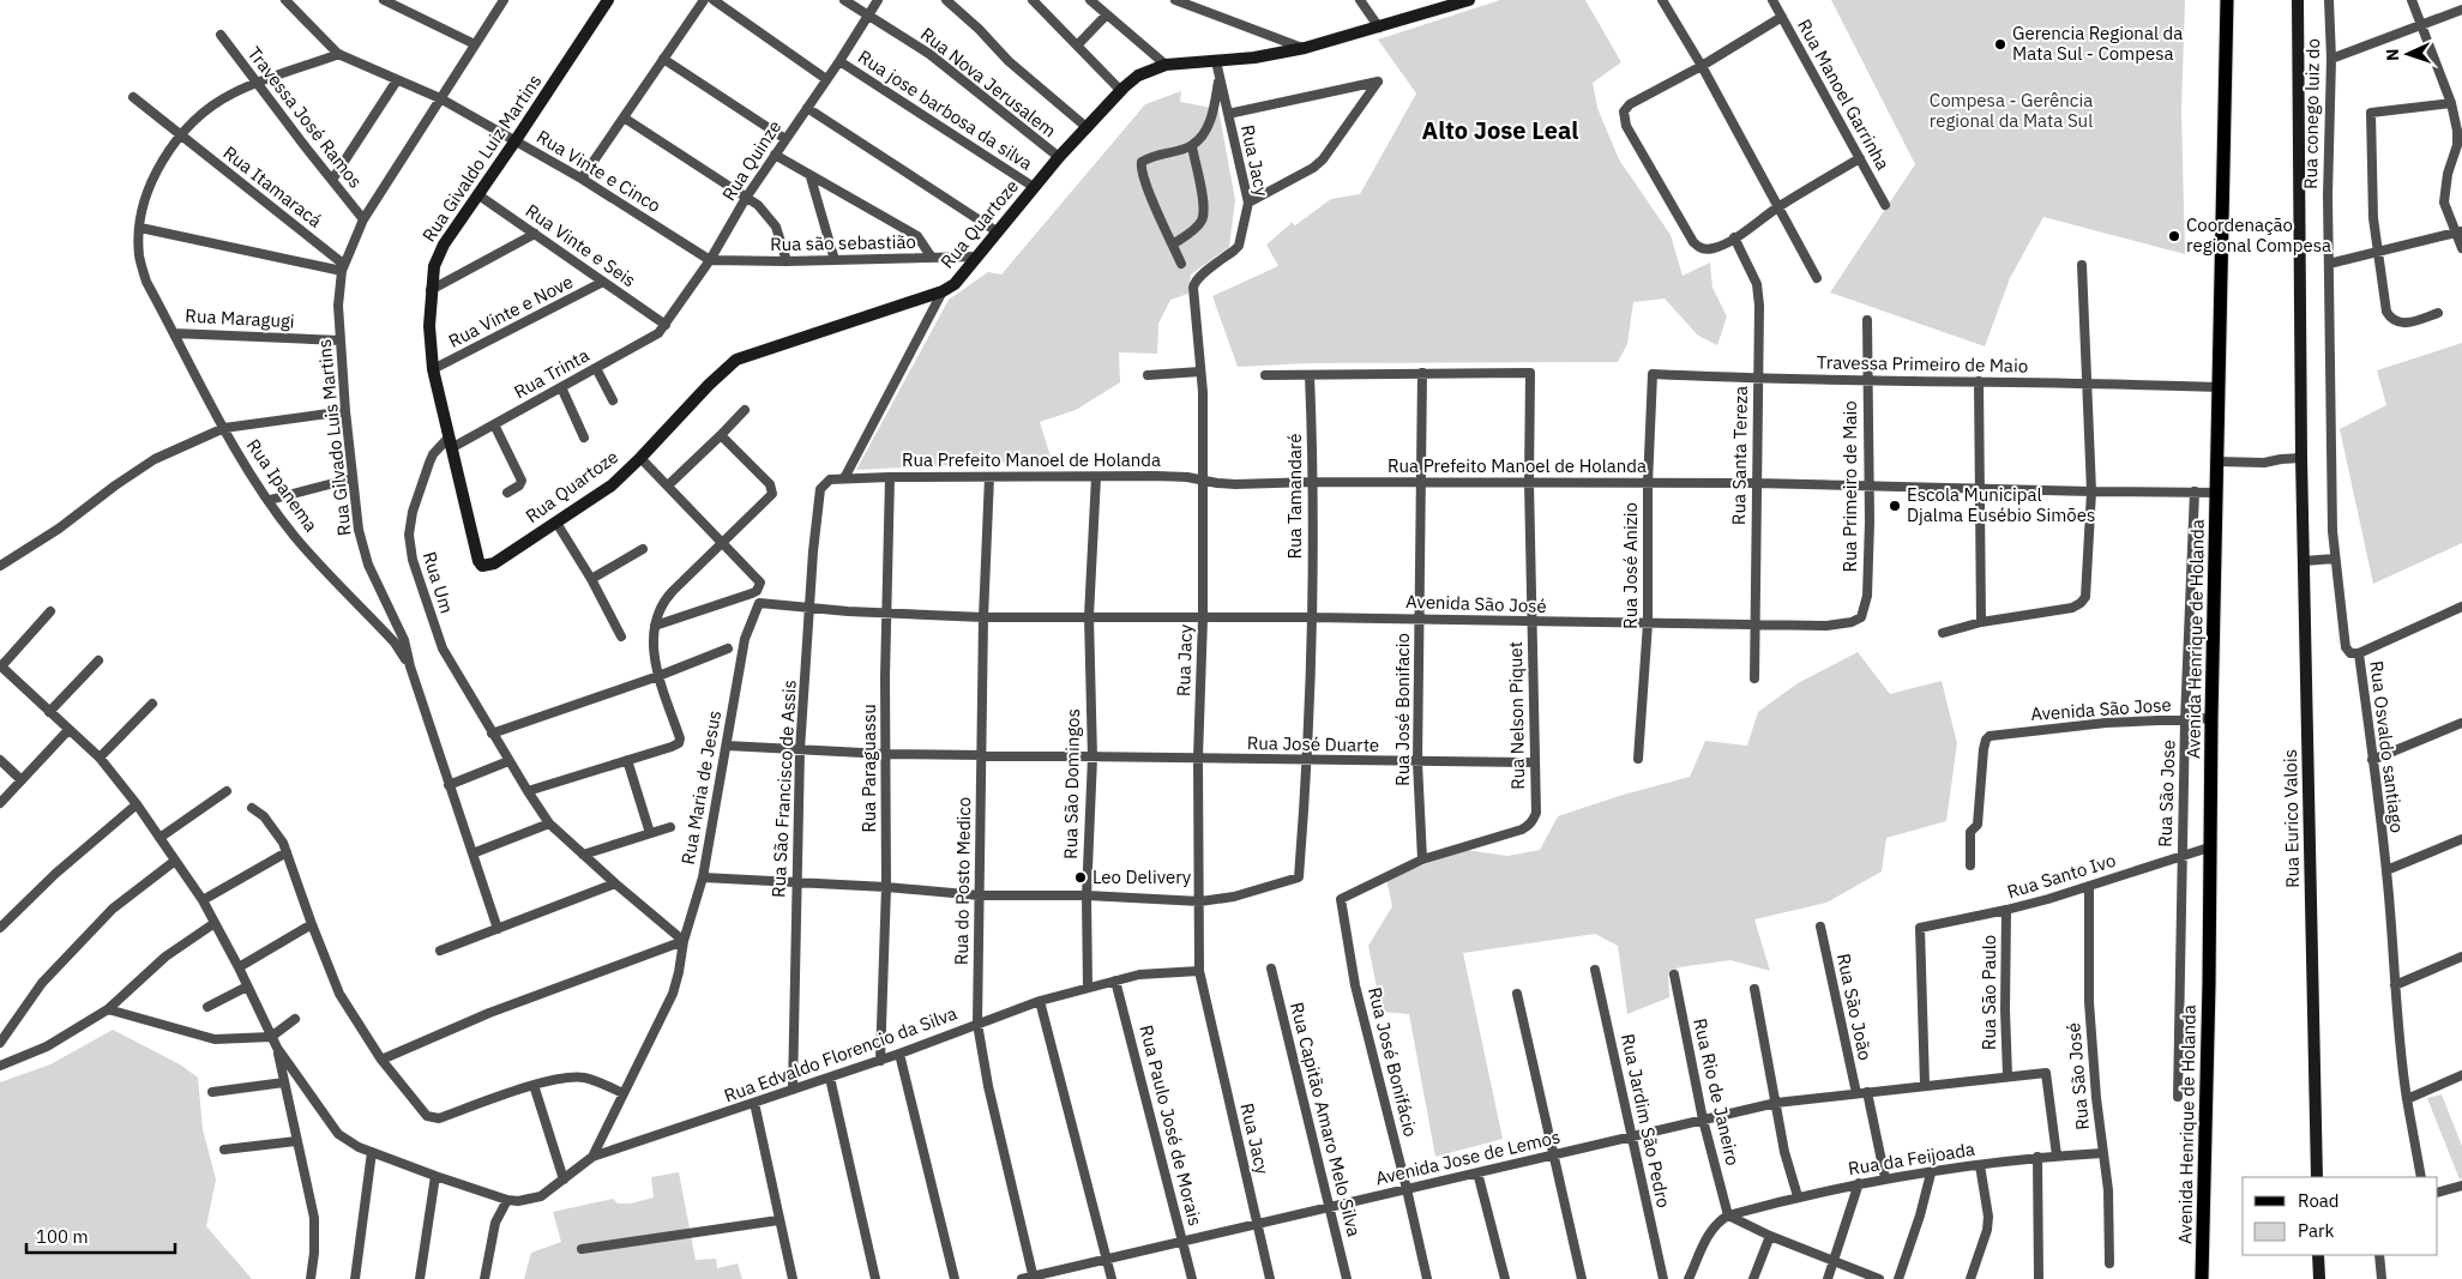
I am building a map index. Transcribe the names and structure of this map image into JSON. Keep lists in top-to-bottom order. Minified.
{"streets":{"main road":["Avenida Henrique de Holanda"],"street":["Rua Nova Jerusalem","Rua Manoel Garrinha","Rua jose barbosa da silva","Rua conego luiz do","Travessa José Ramos","Rua Givaldo Luiz Martins","Rua Quinze","Rua Jacy","Rua Vinte e Cinco","Rua Itamaracá","Rua Quartoze","Rua são sebastião","Rua Vinte e Seis","Rua Vinte e Nove","Rua Maragugi","Travessa Primeiro de Maio","Rua Trinta","Rua Gilvado Luis Martins","Rua Santa Tereza","Rua Prefeito Manoel de Holanda","Rua Ipanema","Rua Primeiro de Maio","Rua Tamandaré","Rua José Anizio","Rua Um","Avenida São José","Rua José Bonifacio","Avenida São Jose","Rua Nelson Piquet","Rua José Duarte","Rua Osvaldo santiago","Rua Paraguassu","Rua São Domingos","Rua Maria de Jesus","Rua São Francisco de Assis","Rua São Jose","Rua Eurico Valois","Rua Santo Ivo","Rua do Posto Medico","Rua São Paulo","Rua São João","Rua Edvaldo Florencio da Silva","Rua José Bonifácio","Rua São José","Rua Rio de Janeiro","Rua Capitão Amaro Melo Silva","Rua Jardim São Pedro","Rua Paulo José de Morais","Avenida Jose de Lemos","Rua da Feijoada"]},"crossings":[["Rua Nova Jerusalem","Rua Quinze"],["Rua Nova Jerusalem","Rua Quartoze"],["Rua jose barbosa da silva","Rua Quinze"],["Rua jose barbosa da silva","Rua Quartoze"],["Rua conego luiz do","Rua Osvaldo santiago"],["Travessa José Ramos","Rua Gilvado Luis Martins"],["Travessa José Ramos","Rua Ipanema"],["Rua Givaldo Luiz Martins","Rua Vinte e Cinco"],["Rua Givaldo Luiz Martins","Rua Quartoze"],["Rua Givaldo Luiz Martins","Rua Vinte e Seis"],["Rua Givaldo Luiz Martins","Rua Vinte e Nove"],["Rua Givaldo Luiz Martins","Rua Trinta"],["Rua Givaldo Luiz Martins","Rua Um"],["Rua Quinze","Rua Vinte e Cinco"],["Rua Quinze","Rua são sebastião"],["Rua Quinze","Rua Vinte e Seis"],["Rua Quinze","Rua Trinta"],["Rua Jacy","Rua Quartoze"],["Rua Jacy","Rua Prefeito Manoel de Holanda"],["Rua Jacy","Rua Tamandaré"],["Rua Jacy","Avenida São José"],["Rua Jacy","Rua José Duarte"],["Rua Jacy","Rua Edvaldo Florencio da Silva"],["Rua Jacy","Avenida Jose de Lemos"],["Rua Vinte e Cinco","Rua são sebastião"],["Rua Vinte e Cinco","Rua Gilvado Luis Martins"],["Rua Vinte e Cinco","Rua Ipanema"],["Rua Itamaracá","Rua Gilvado Luis Martins"],["Rua Itamaracá","Rua Ipanema"],["Rua Quartoze","Rua são sebastião"],["Rua Vinte e Seis","Rua Vinte e Nove"],["Rua Vinte e Seis","Rua Trinta"],["Rua Maragugi","Rua Gilvado Luis Martins"],["Rua Maragugi","Rua Ipanema"],["Travessa Primeiro de Maio","Rua Santa Tereza"],["Travessa Primeiro de Maio","Rua Primeiro de Maio"],["Travessa Primeiro de Maio","Rua José Anizio"],["Rua Trinta","Rua Um"],["Rua Gilvado Luis Martins","Rua Ipanema"],["Rua Santa Tereza","Rua Prefeito Manoel de Holanda"],["Rua Santa Tereza","Avenida São José"],["Rua Prefeito Manoel de Holanda","Rua Primeiro de Maio"],["Rua Prefeito Manoel de Holanda","Rua Tamandaré"],["Rua Prefeito Manoel de Holanda","Rua José Anizio"],["Rua Prefeito Manoel de Holanda","Avenida Henrique de Holanda"],["Rua Prefeito Manoel de Holanda","Rua José Bonifacio"],["Rua Prefeito Manoel de Holanda","Rua Nelson Piquet"],["Rua Prefeito Manoel de Holanda","Rua Paraguassu"],["Rua Prefeito Manoel de Holanda","Rua São Domingos"],["Rua Prefeito Manoel de Holanda","Rua São Francisco de Assis"],["Rua Prefeito Manoel de Holanda","Rua São Jose"],["Rua Prefeito Manoel de Holanda","Rua do Posto Medico"],["Rua Primeiro de Maio","Avenida São José"],["Rua Tamandaré","Avenida São José"],["Rua Tamandaré","Rua José Duarte"],["Rua José Anizio","Avenida São José"],["Avenida São José","Rua José Bonifacio"],["Avenida São José","Rua Nelson Piquet"],["Avenida São José","Rua São Domingos"],["Avenida Henrique de Holanda","Avenida São Jose"],["Avenida Henrique de Holanda","Rua Santo Ivo"],["Rua José Bonifacio","Rua Nelson Piquet"],["Rua José Bonifacio","Rua José Duarte"],["Rua José Bonifacio","Rua José Bonifácio"],["Avenida São Jose","Rua São Jose"],["Rua Nelson Piquet","Rua José Duarte"],["Rua Nelson Piquet","Rua José Bonifácio"],["Rua José Duarte","Rua Paraguassu"],["Rua José Duarte","Rua São Domingos"],["Rua José Duarte","Rua do Posto Medico"],["Rua Paraguassu","Rua Edvaldo Florencio da Silva"],["Rua São Domingos","Rua Edvaldo Florencio da Silva"],["Rua Maria de Jesus","Rua São Francisco de Assis"],["Rua Maria de Jesus","Rua Edvaldo Florencio da Silva"],["Rua São Francisco de Assis","Rua Edvaldo Florencio da Silva"],["Rua São Jose","Rua Santo Ivo"],["Rua Santo Ivo","Rua São Paulo"],["Rua Santo Ivo","Rua São José"],["Rua Santo Ivo","Avenida Jose de Lemos"],["Rua do Posto Medico","Rua Edvaldo Florencio da Silva"],["Rua do Posto Medico","Avenida Jose de Lemos"],["Rua São João","Avenida Jose de Lemos"],["Rua São João","Rua da Feijoada"],["Rua Edvaldo Florencio da Silva","Rua Paulo José de Morais"],["Rua José Bonifácio","Avenida Jose de Lemos"],["Rua São José","Rua da Feijoada"],["Rua Rio de Janeiro","Avenida Jose de Lemos"],["Rua Rio de Janeiro","Rua da Feijoada"],["Rua Capitão Amaro Melo Silva","Avenida Jose de Lemos"],["Rua Jardim São Pedro","Avenida Jose de Lemos"],["Rua Paulo José de Morais","Avenida Jose de Lemos"]],"districts":["Alto Jose Leal"],"parks":["Compesa - Gerência regional da Mata Sul"],"places":["Gerencia Regional da Mata Sul - Compesa","Coordenação regional Compesa","Escola Municipal Djalma Eusébio Simões","Leo Delivery"],"legend":["Road","Park"],"scale_bar":"100 m","north":"left"}
